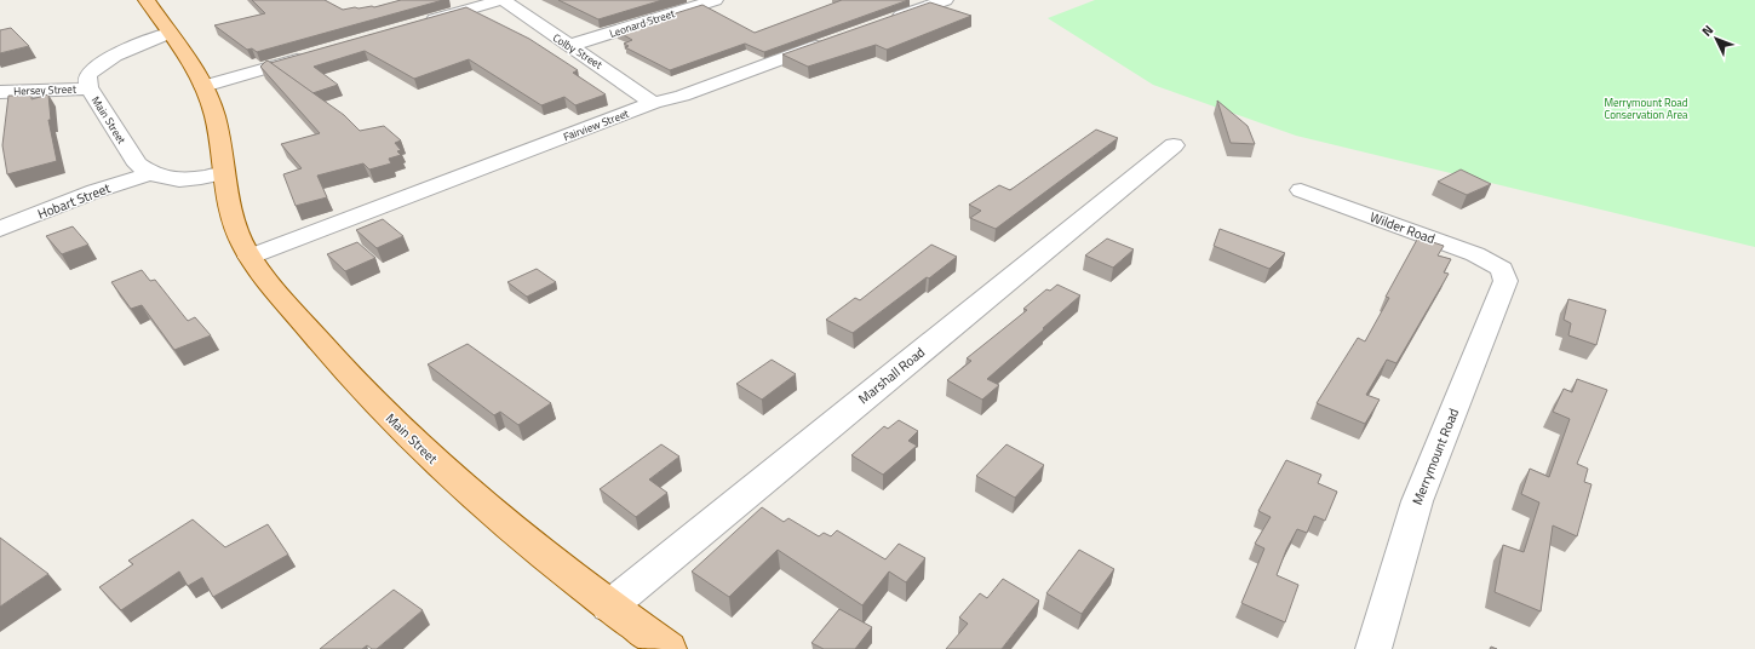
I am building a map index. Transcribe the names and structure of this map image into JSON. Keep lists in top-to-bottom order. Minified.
{"streets":{"main road":["Main Street"],"street":["Leonard Street","Colby Street","Hersey Street","Fairview Street","Hobart Street","Wilder Road","Marshall Road","Merrymount Road"]},"crossings":[["Leonard Street","Colby Street"],["Colby Street","Fairview Street"],["Hersey Street","Main Street"],["Main Street","Fairview Street"],["Main Street","Hobart Street"],["Main Street","Marshall Road"],["Wilder Road","Merrymount Road"]],"parks":["Merrymount Road Conservation Area"],"north":"top left"}
